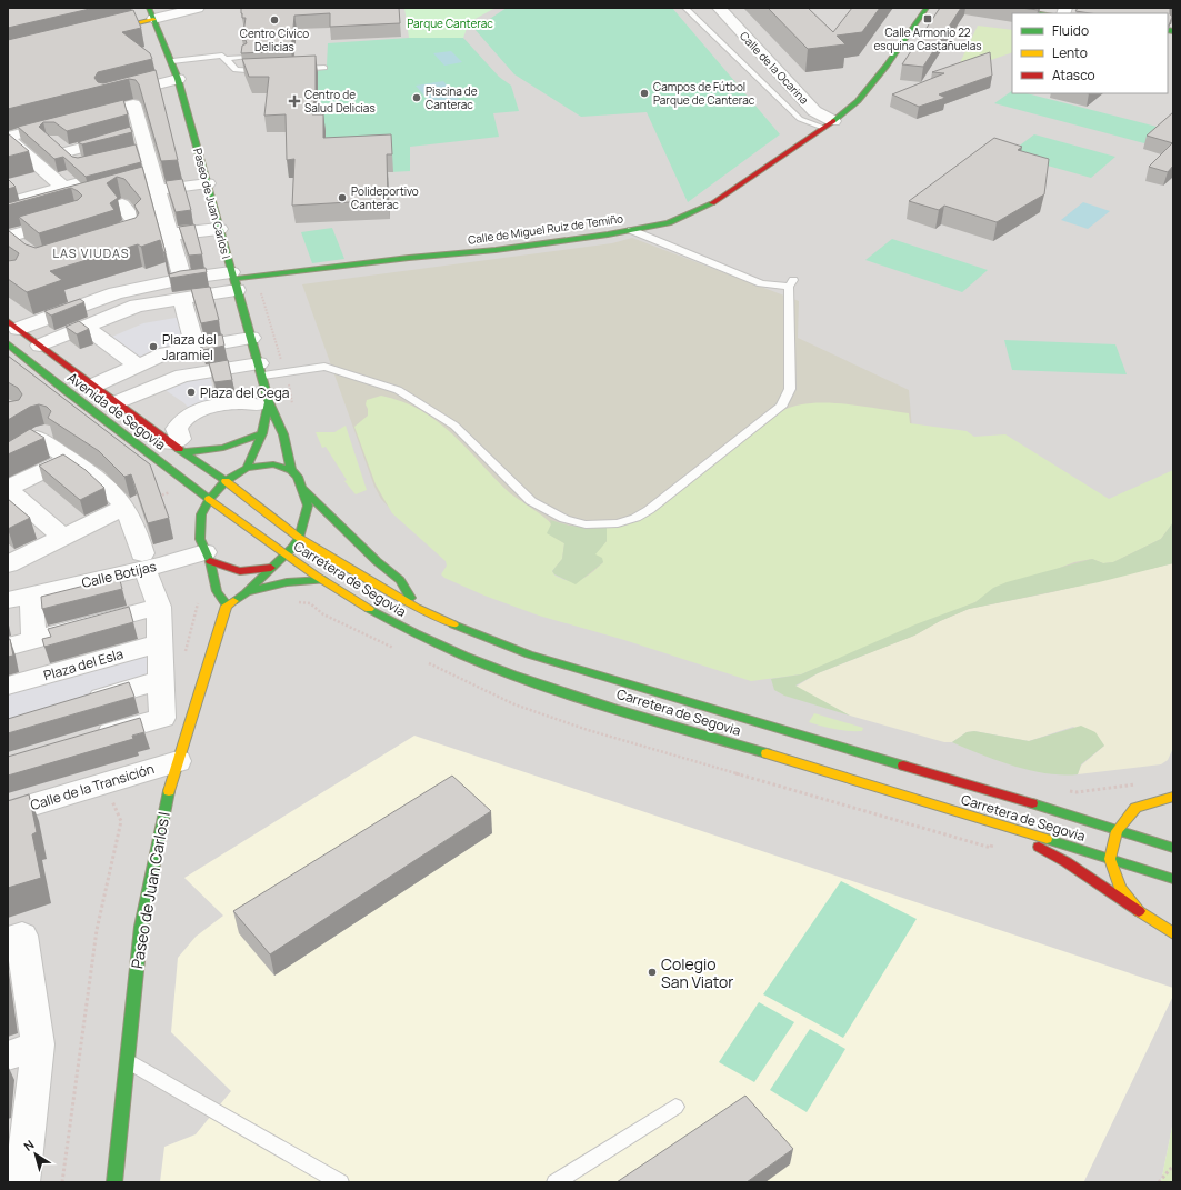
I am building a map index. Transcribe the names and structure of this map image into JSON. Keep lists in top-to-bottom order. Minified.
{"streets":{"main road":["Paseo de Juan Carlos I","Calle de Miguel Ruiz de Temiño","Avenida de Segovia","Carretera de Segovia"],"street":["Calle de la Ocarina","Calle Botijas","Plaza del Esla","Calle de la Transición"]},"crossings":[["Calle de la Ocarina","Calle de Miguel Ruiz de Temiño"],["Paseo de Juan Carlos I","Calle de Miguel Ruiz de Temiño"],["Paseo de Juan Carlos I","Avenida de Segovia"],["Paseo de Juan Carlos I","Carretera de Segovia"],["Paseo de Juan Carlos I","Calle de la Transición"],["Avenida de Segovia","Carretera de Segovia"]],"districts":["LAS VIUDAS"],"parks":["Parque Canterac"],"places":{"transit":["Calle Armonio 22 esquina Castañuelas"],"other":["Centro Cívico Delicias","Campos de Fútbol Parque de Canterac","Piscina de Canterac","Polideportivo Canterac","Plaza del Jaramiel","Plaza del Cega","Colegio San Viator"],"health":["Centro de Salud Delicias"]},"legend":["Fluido","Lento","Atasco"],"north":"top left"}
